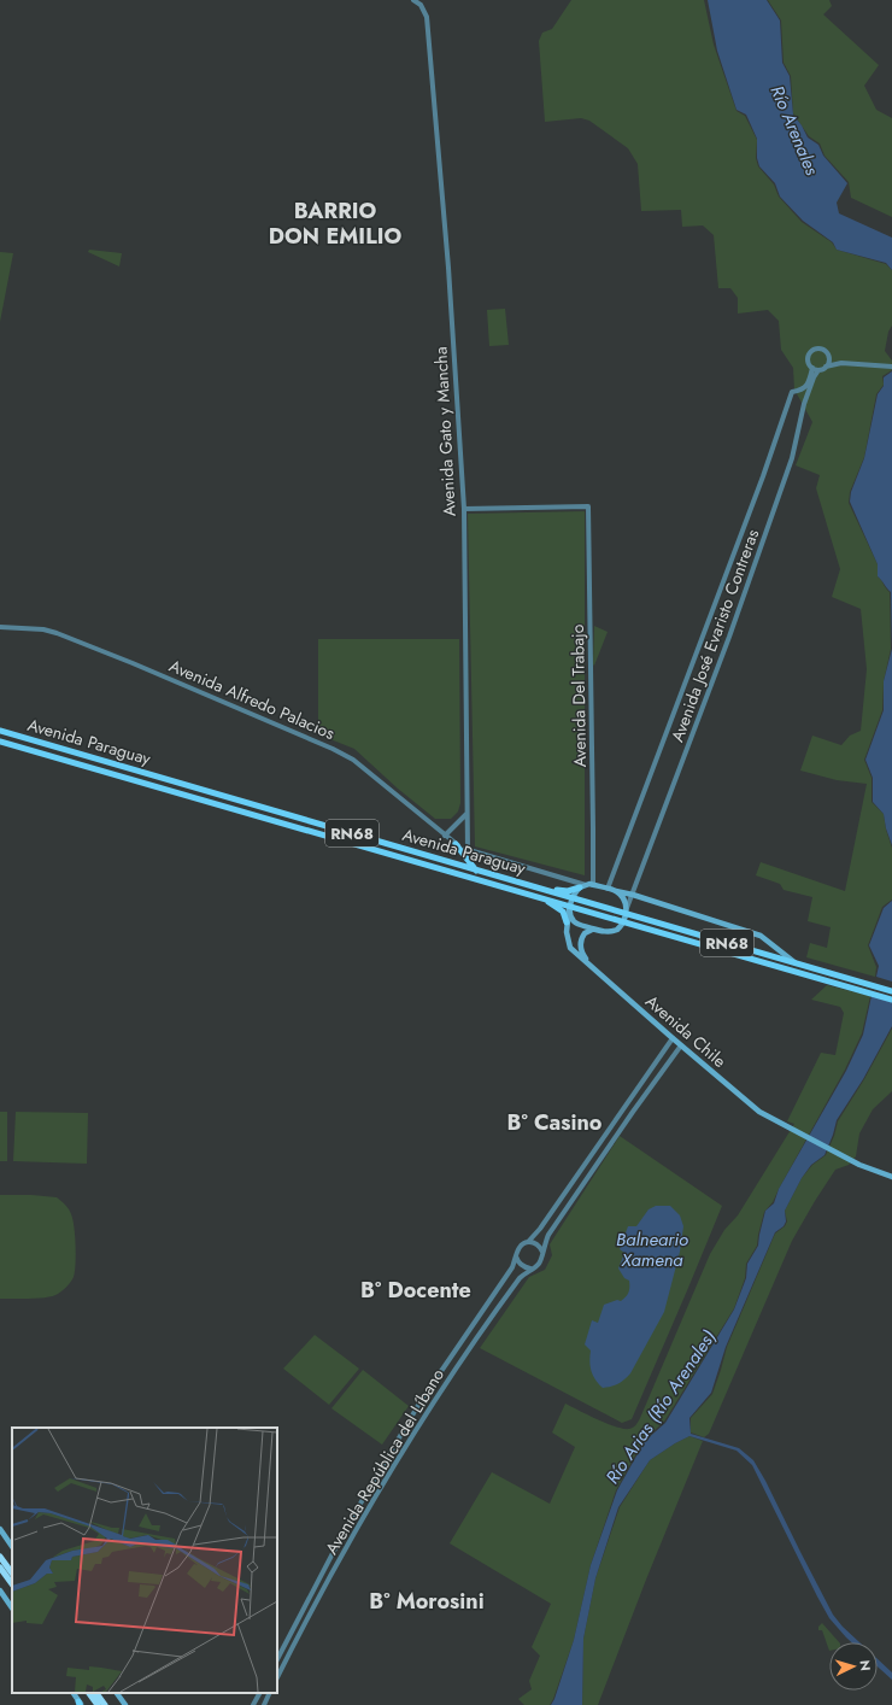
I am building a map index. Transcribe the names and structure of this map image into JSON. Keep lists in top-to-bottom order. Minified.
{"streets":{"main road":["Avenida Paraguay","RN68","Avenida Chile"],"street":["Avenida Gato y Mancha","Avenida José Evaristo Contreras","Avenida Del Trabajo","Avenida Alfredo Palacios","Avenida República del Líbano"]},"crossings":[["Avenida Gato y Mancha","Avenida Del Trabajo"],["Avenida Gato y Mancha","Avenida Alfredo Palacios"],["Avenida José Evaristo Contreras","Avenida Paraguay"],["Avenida Del Trabajo","Avenida Alfredo Palacios"]],"districts":["BARRIO DON EMILIO","Bº Casino","Bº Docente","Bº Morosini"],"water":["Río Arenales","Balneario Xamena","Río Arias (Río Arenales)"],"north":"right"}
